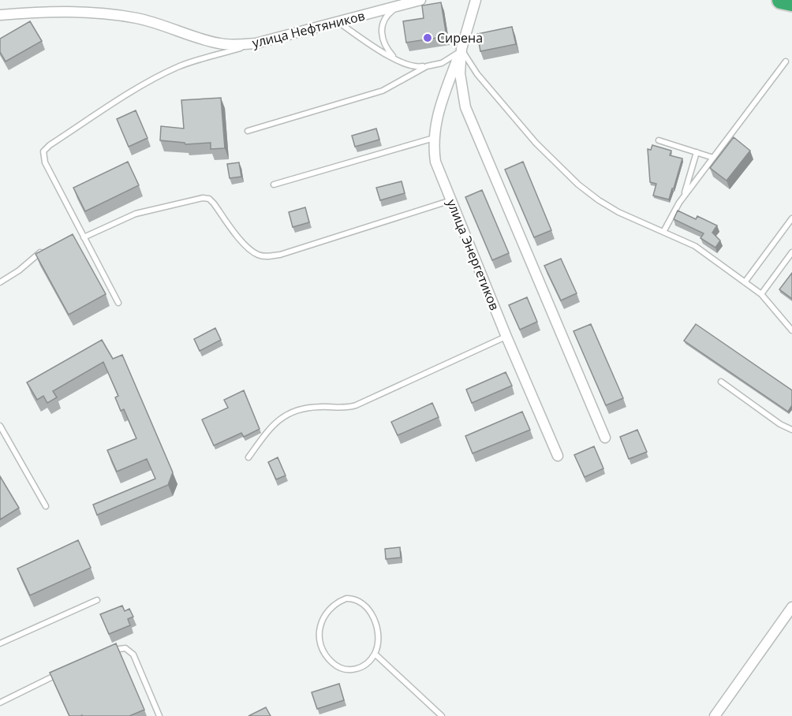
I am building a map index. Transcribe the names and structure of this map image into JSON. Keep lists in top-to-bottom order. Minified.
{"streets":{"street":["улица Нефтяников","улица Энергетиков"]},"places":["Сирена"]}
